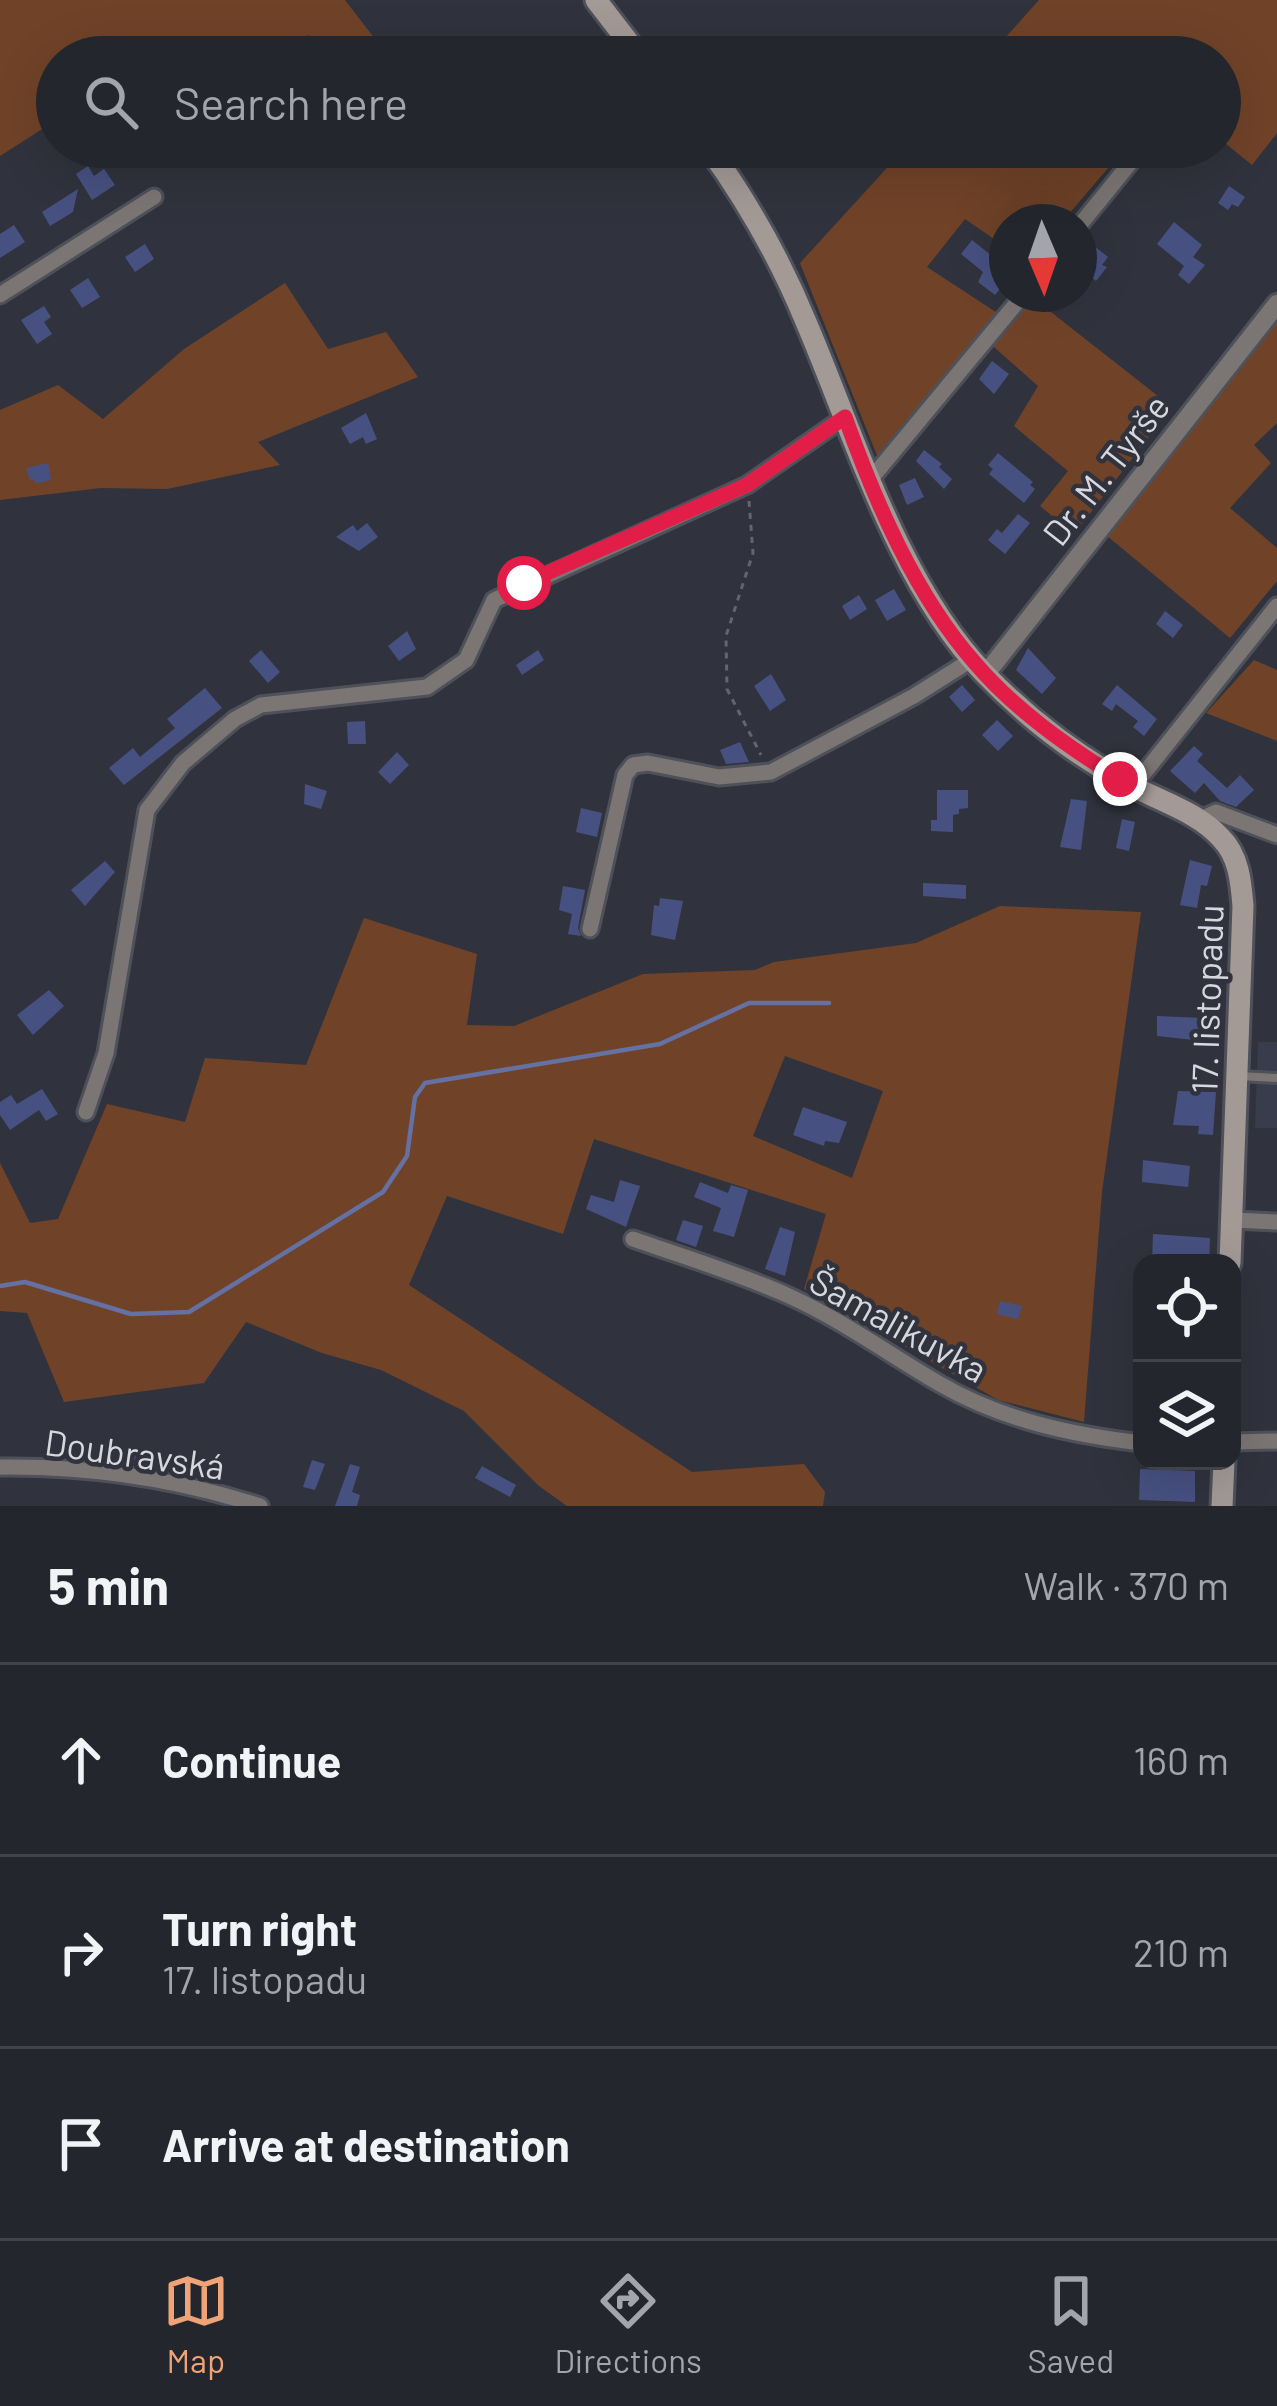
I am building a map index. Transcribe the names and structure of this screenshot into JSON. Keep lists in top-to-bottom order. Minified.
{"streets":{"main road":["17. listopadu"],"street":["Dr. M. Tyrše","Šamalikuvka","Doubravská"]},"crossings":[["Dr. M. Tyrše","17. listopadu"]],"north":"bottom","page":{"search":"Search here","heading":["5 min","Walk · 370 m"],"list":[["Continue","160 m"],["Turn right","17. listopadu","210 m"],"Arrive at destination"],"nav":["Map","Directions","Saved"]}}
